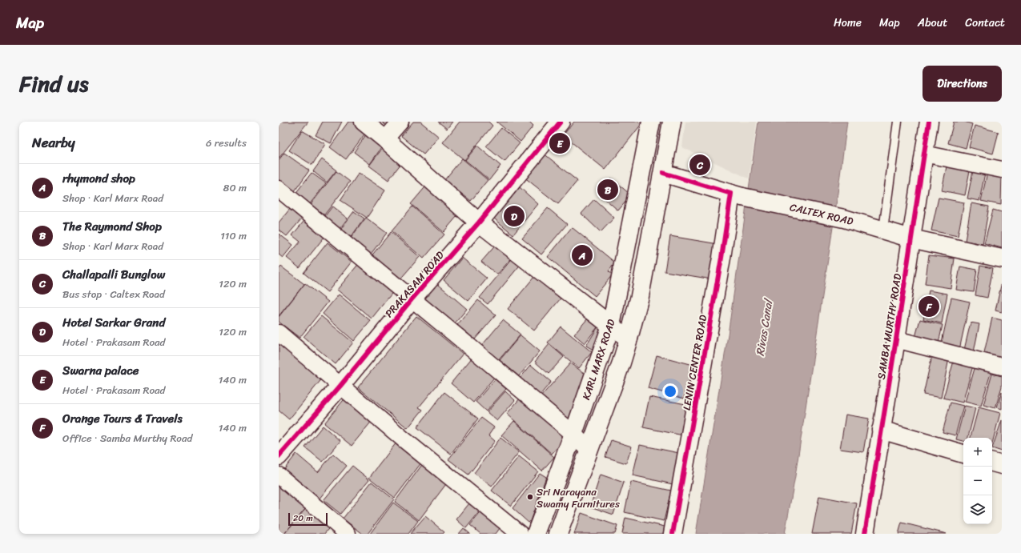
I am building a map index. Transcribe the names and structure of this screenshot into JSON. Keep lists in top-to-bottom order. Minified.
{"streets":{"street":["CALTEX ROAD","PRAKASAM ROAD","SAMBA MURTHY ROAD","KARL MARX ROAD","LENIN CENTER ROAD"]},"crossings":[["CALTEX ROAD","SAMBA MURTHY ROAD"],["CALTEX ROAD","KARL MARX ROAD"],["CALTEX ROAD","LENIN CENTER ROAD"]],"water":["Rivas Canal"],"places":["Sri Narayana Swamy Furnitures"],"scale_bar":"20 m","page":{"header":"Map","nav":["Home","Map","About","Contact"],"title":"Find us","buttons":"Directions","heading":["Nearby","6 results"],"pins":["E","C","B","D","A","F"],"list":[{"mark":"A","name":"rhymond shop","note":"Shop · Karl Marx Road","value":"80 m"},{"mark":"B","name":"The Raymond Shop","note":"Shop · Karl Marx Road","value":"110 m"},{"mark":"C","name":"Challapalli Bunglow","note":"Bus stop · Caltex Road","value":"120 m"},{"mark":"D","name":"Hotel Sarkar Grand","note":"Hotel · Prakasam Road","value":"120 m"},{"mark":"E","name":"Swarna palace","note":"Hotel · Prakasam Road","value":"140 m"},{"mark":"F","name":"Orange Tours & Travels","note":"Office · Samba Murthy Road","value":"140 m"}],"map_buttons":["+","−"],"scale":"20 m"}}
